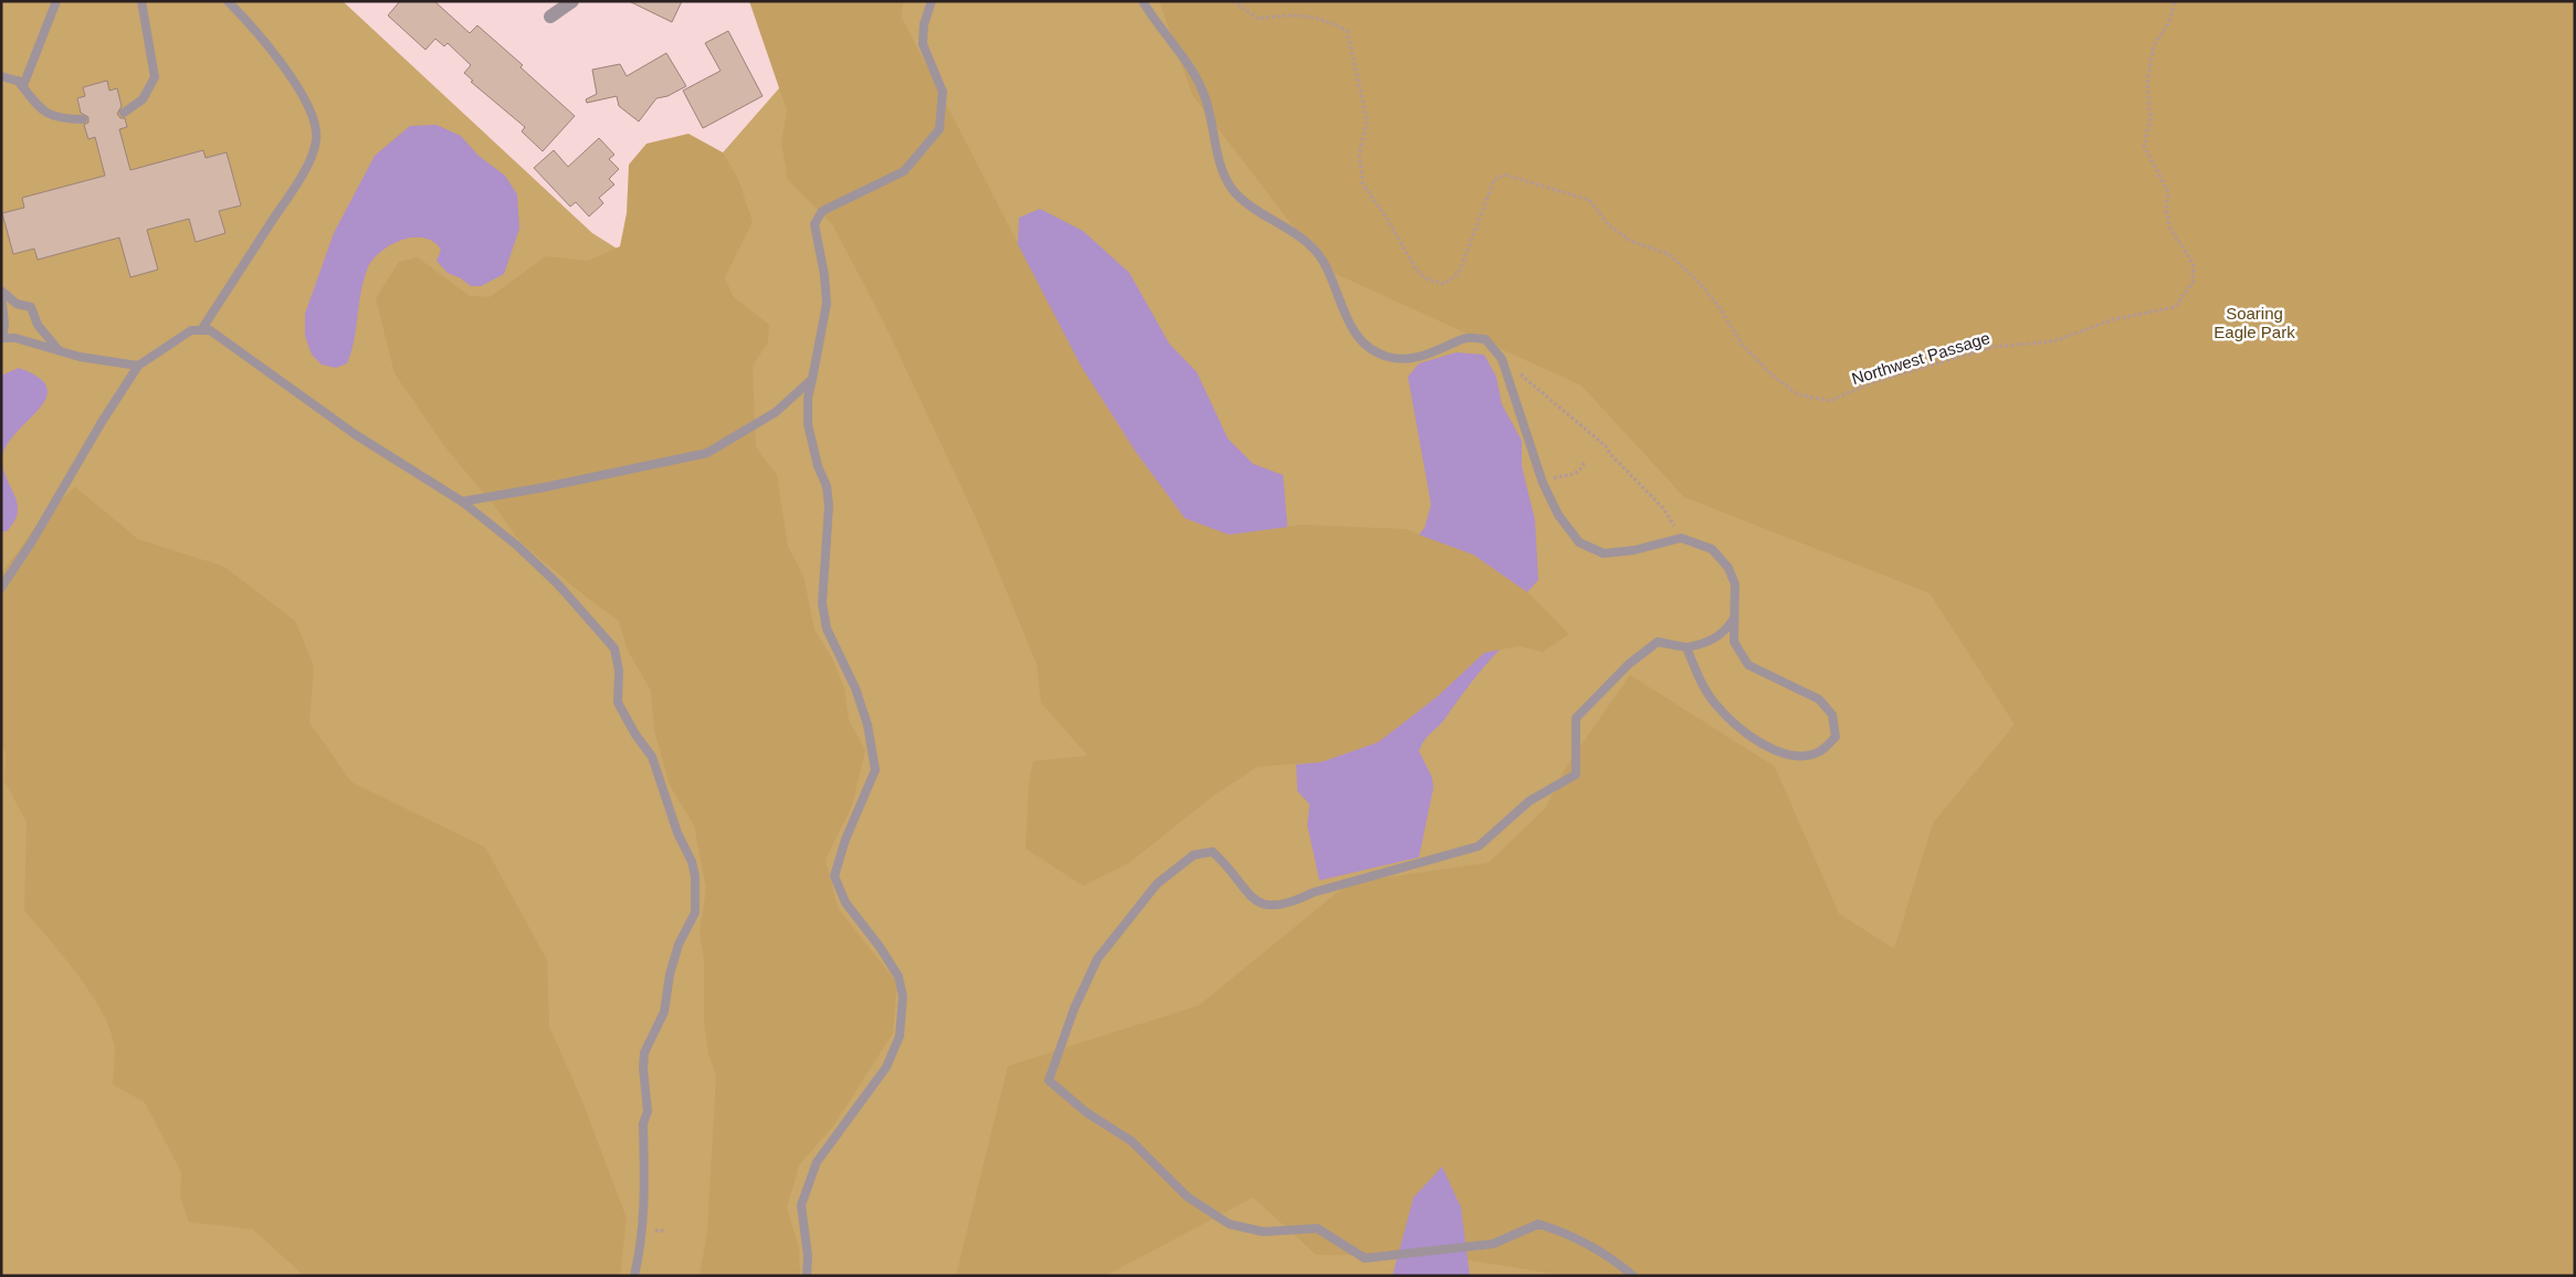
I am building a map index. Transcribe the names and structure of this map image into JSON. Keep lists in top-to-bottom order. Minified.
{"streets":{"path":["Northwest Passage"]},"parks":["Soaring Eagle Park"]}
